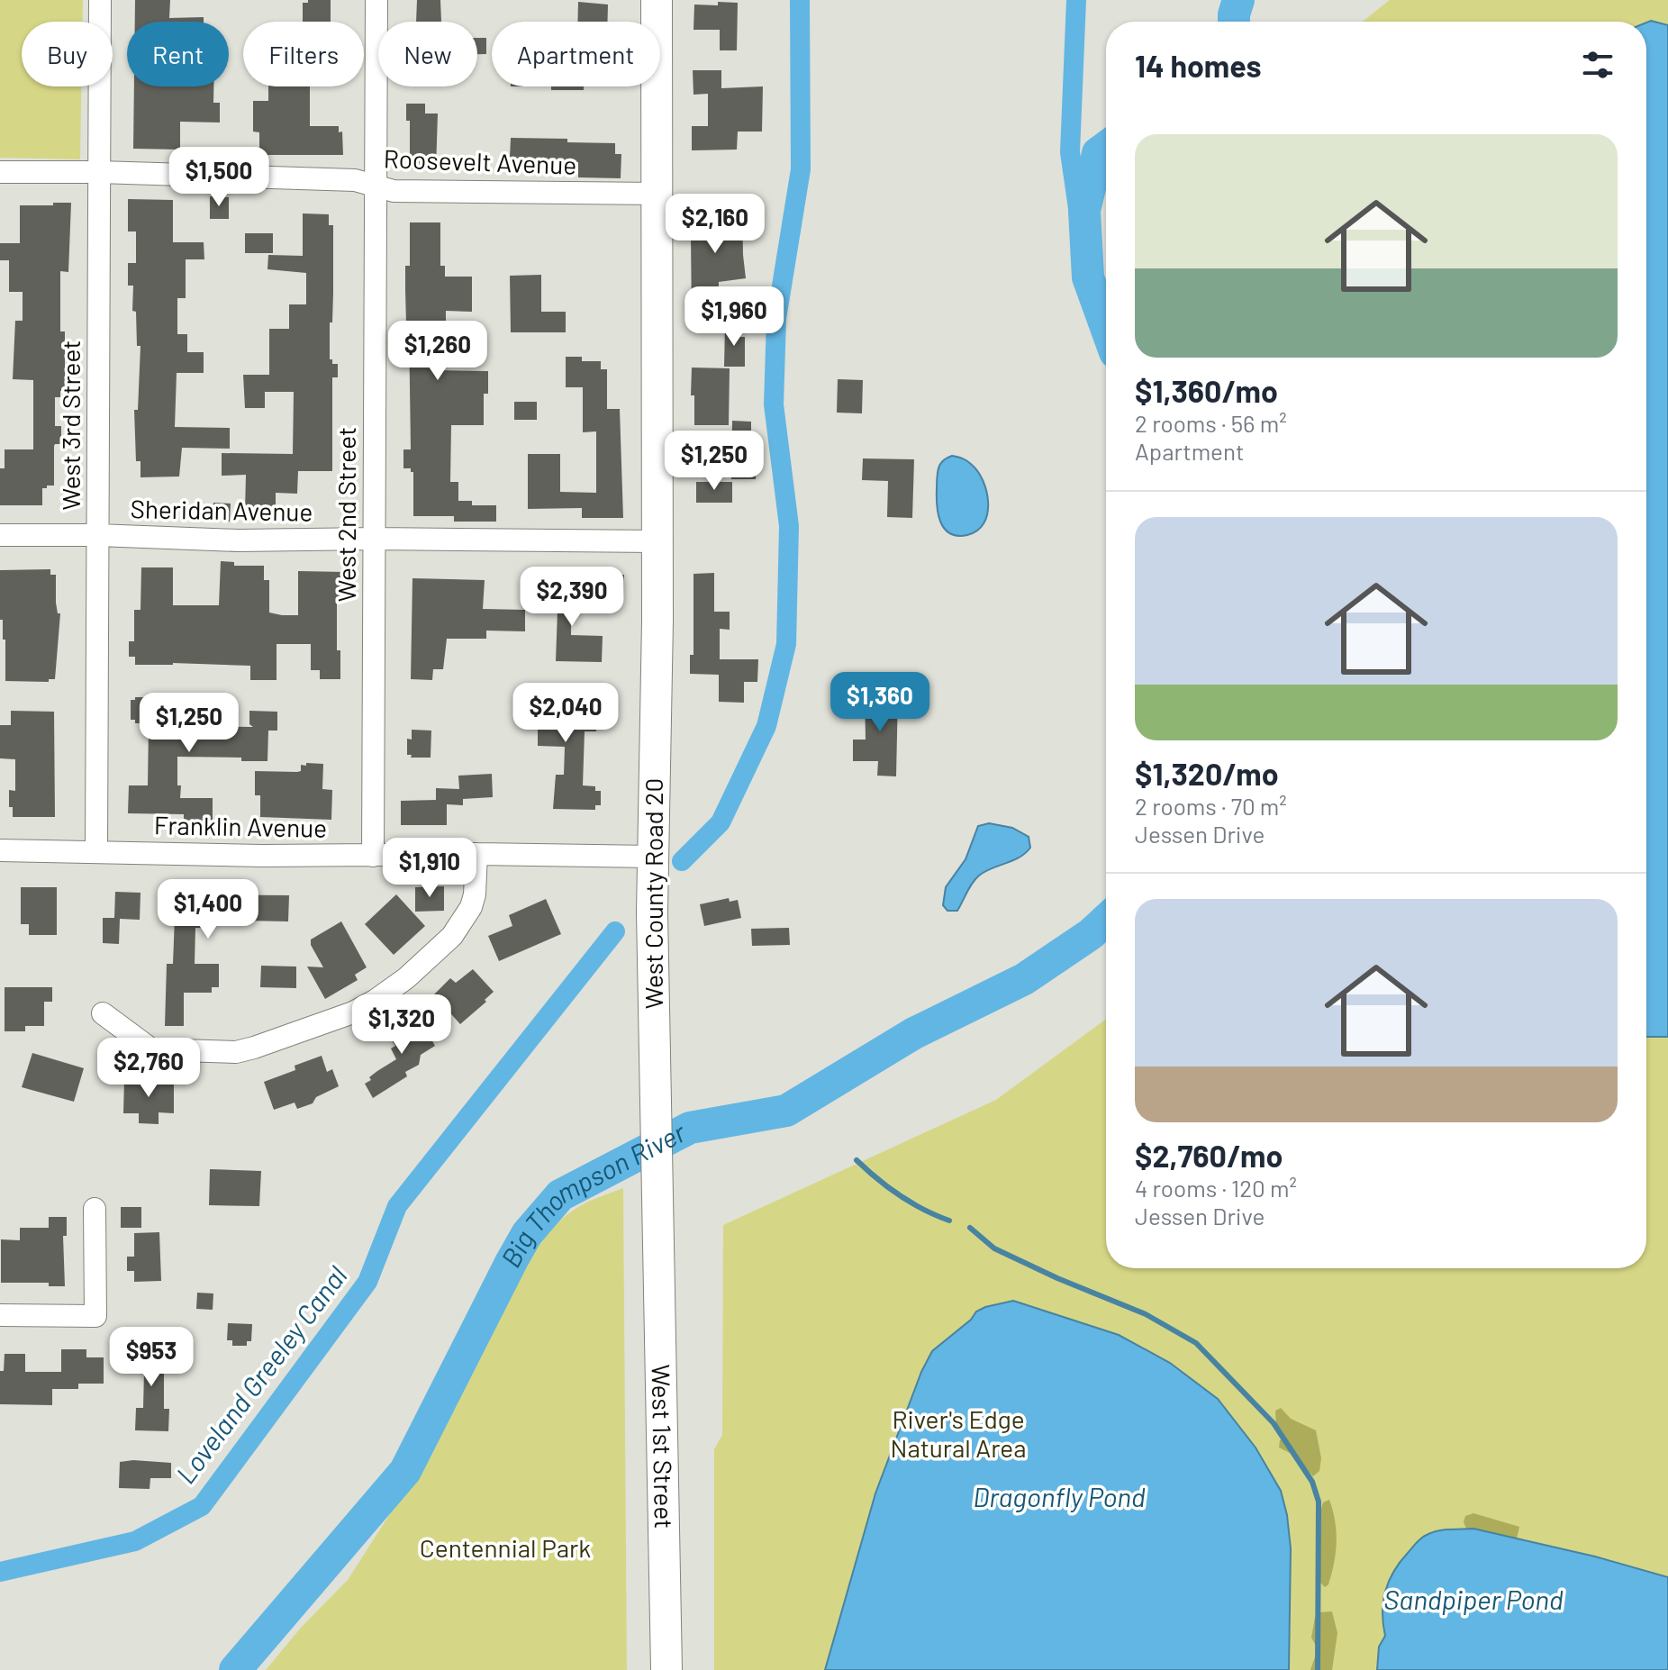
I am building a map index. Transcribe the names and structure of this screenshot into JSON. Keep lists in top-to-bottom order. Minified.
{"streets":{"main road":["West County Road 20","West 1st Street"],"street":["Roosevelt Avenue","West 3rd Street","Sheridan Avenue","West 2nd Street","Franklin Avenue"]},"crossings":[["Roosevelt Avenue","West 3rd Street"],["Roosevelt Avenue","West 2nd Street"],["Roosevelt Avenue","West County Road 20"],["West 3rd Street","Sheridan Avenue"],["West 3rd Street","Franklin Avenue"],["Sheridan Avenue","West 2nd Street"],["Sheridan Avenue","West County Road 20"],["West 2nd Street","Franklin Avenue"],["Franklin Avenue","West County Road 20"],["West County Road 20","West 1st Street"]],"water":["Big Thompson River","Loveland Greeley Canal","Dragonfly Pond","Sandpiper Pond"],"parks":["River's Edge Natural Area","Centennial Park"],"page":{"chip":["Buy","Rent","Filters","New","Apartment"],"heading":"14 homes","list":[{"name":"$1,360/mo","note":"2 rooms · 56 m² · Apartment"},{"name":"$1,320/mo","note":"2 rooms · 70 m² · Jessen Drive"},{"name":"$2,760/mo","note":"4 rooms · 120 m² · Jessen Drive"}],"price":["$1,500","$2,160","$1,960","$1,260","$1,250","$2,390","$1,360","$2,040","$1,250","$1,910","$1,400","$1,320","$2,760","$953"]}}
